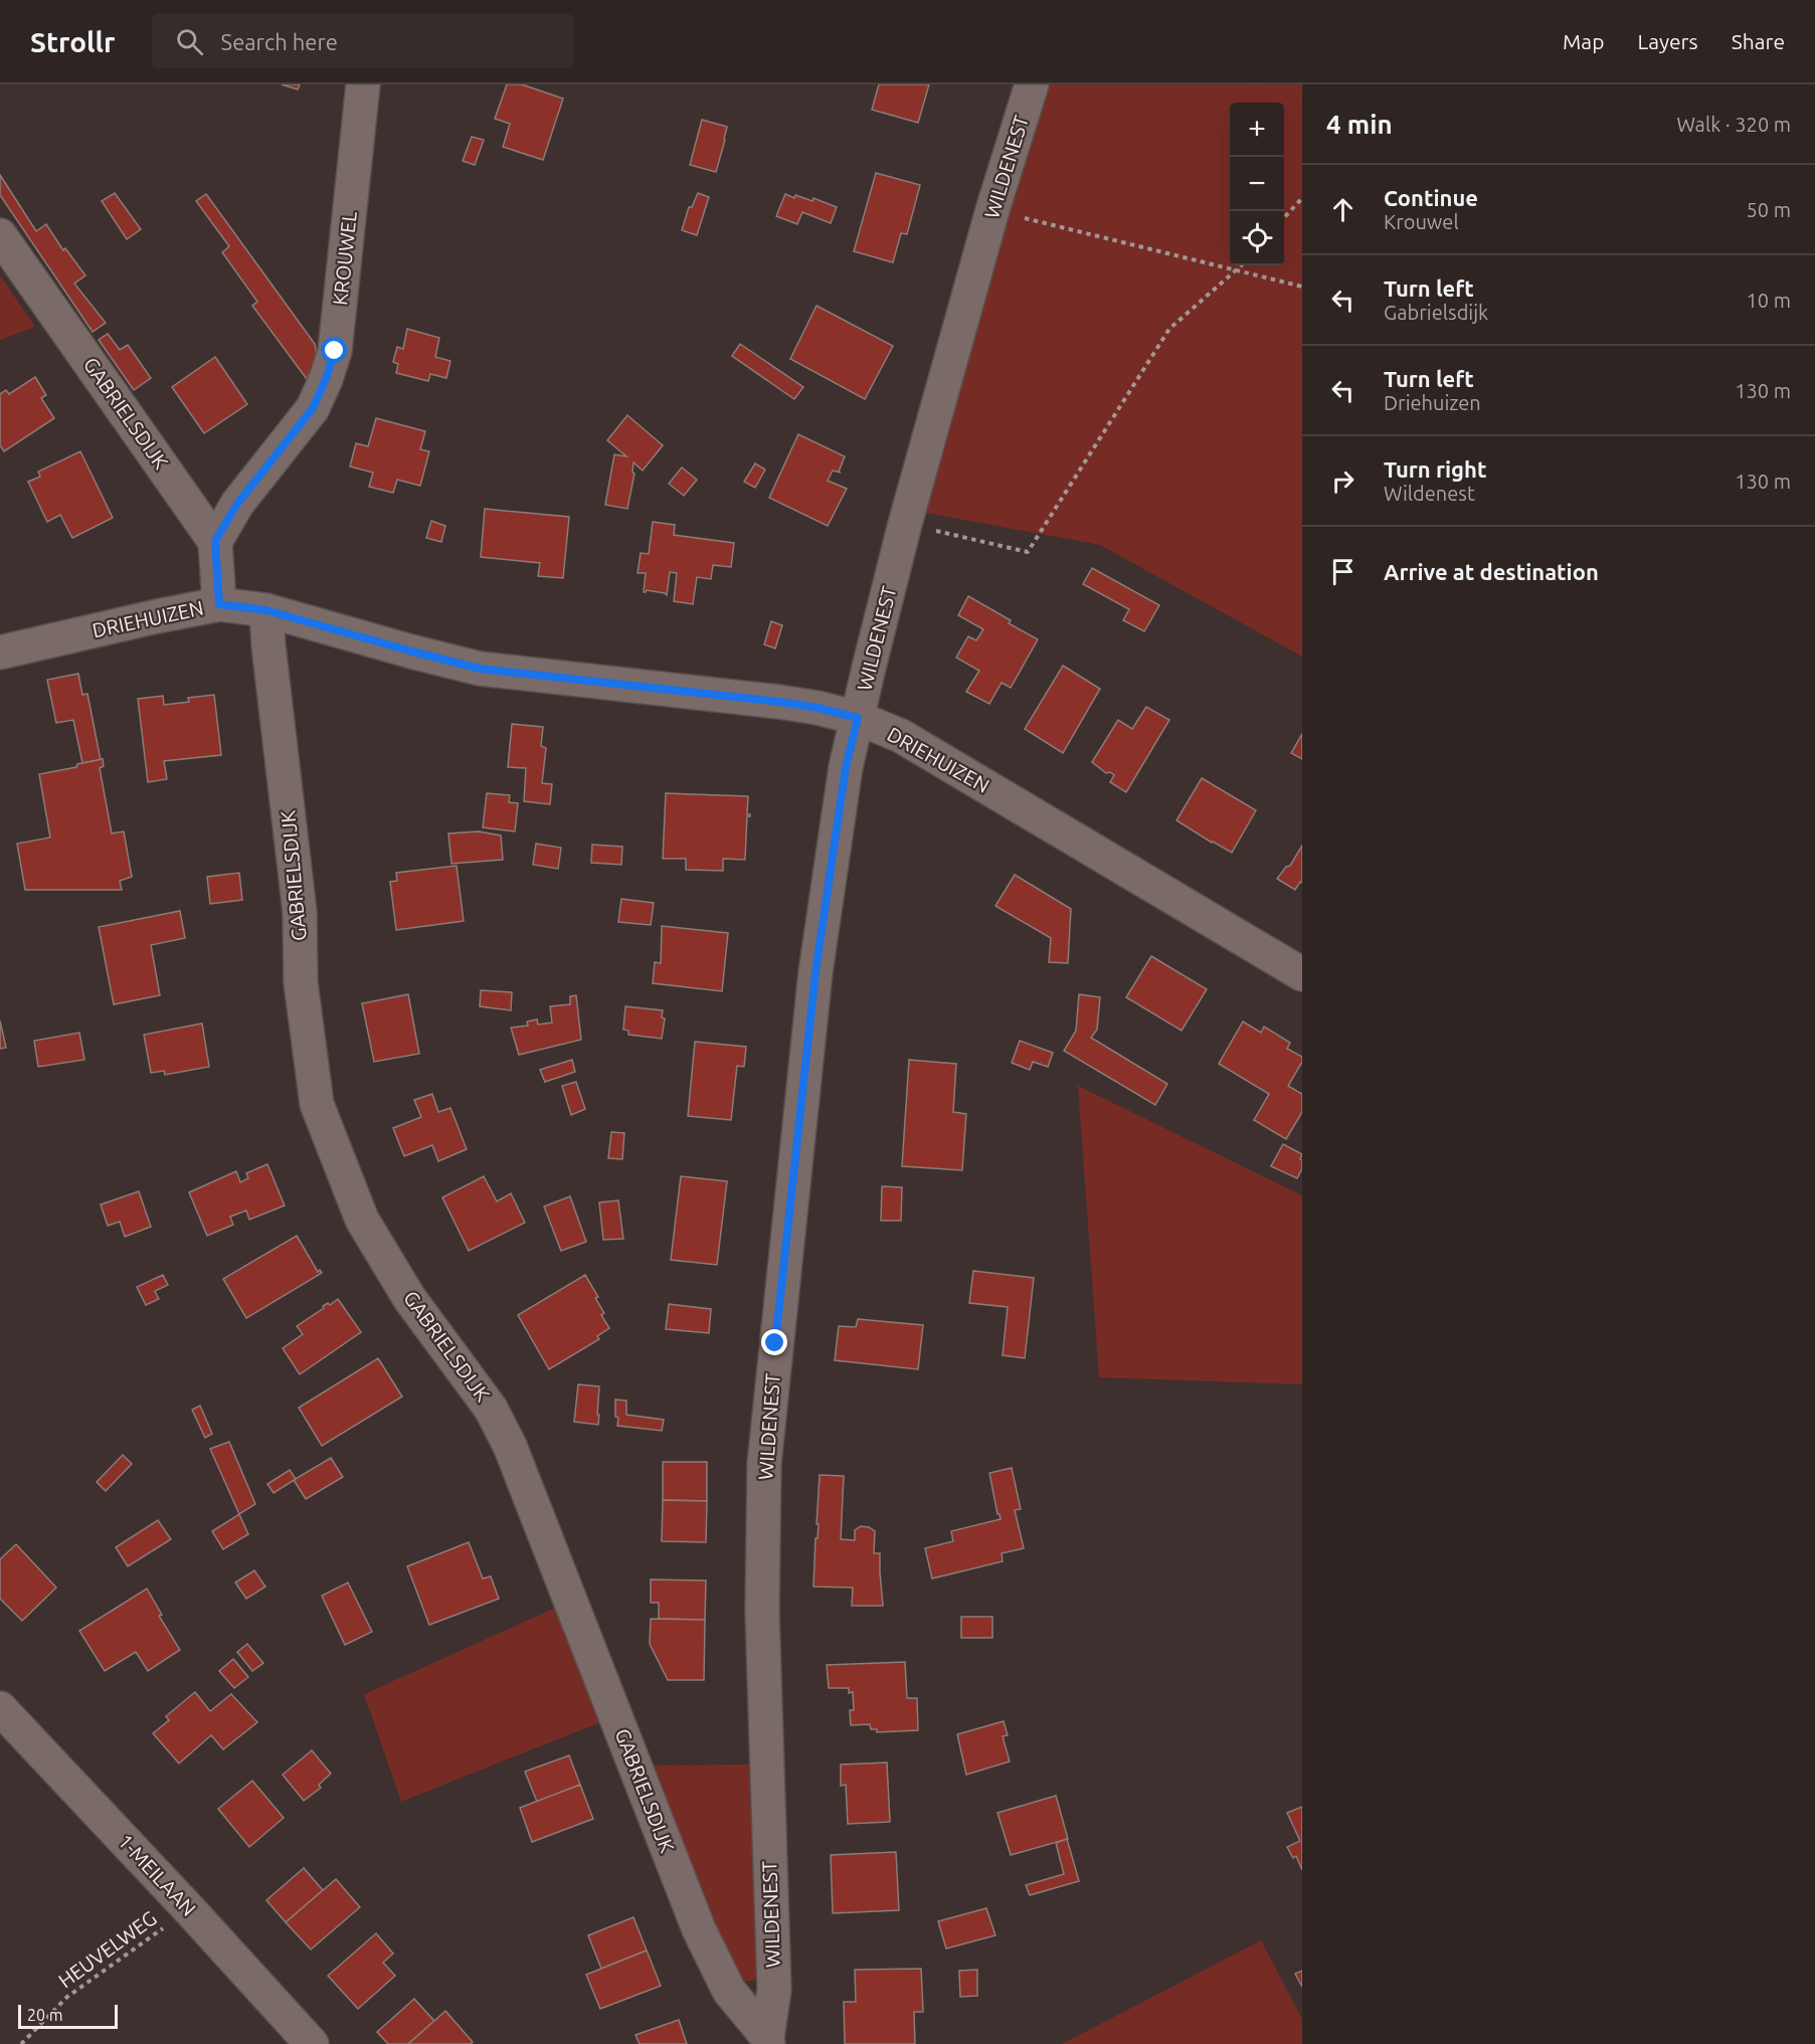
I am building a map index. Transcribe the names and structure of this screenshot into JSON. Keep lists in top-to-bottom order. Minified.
{"streets":{"street":["WILDENEST","KROUWEL","GABRIELSDIJK","DRIEHUIZEN","1-MEILAAN"],"path":["HEUVELWEG"]},"crossings":[["WILDENEST","GABRIELSDIJK"],["WILDENEST","DRIEHUIZEN"],["KROUWEL","GABRIELSDIJK"],["GABRIELSDIJK","DRIEHUIZEN"],["1-MEILAAN","HEUVELWEG"]],"scale_bar":"20 m","page":{"header":"Strollr","search":"Search here","nav":["Map","Layers","Share"],"heading":["4 min","Walk · 320 m"],"map_buttons":["+","−"],"list":[["Continue","Krouwel","50 m"],["Turn left","Gabrielsdijk","10 m"],["Turn left","Driehuizen","130 m"],["Turn right","Wildenest","130 m"],"Arrive at destination"],"scale":"20 m"}}
